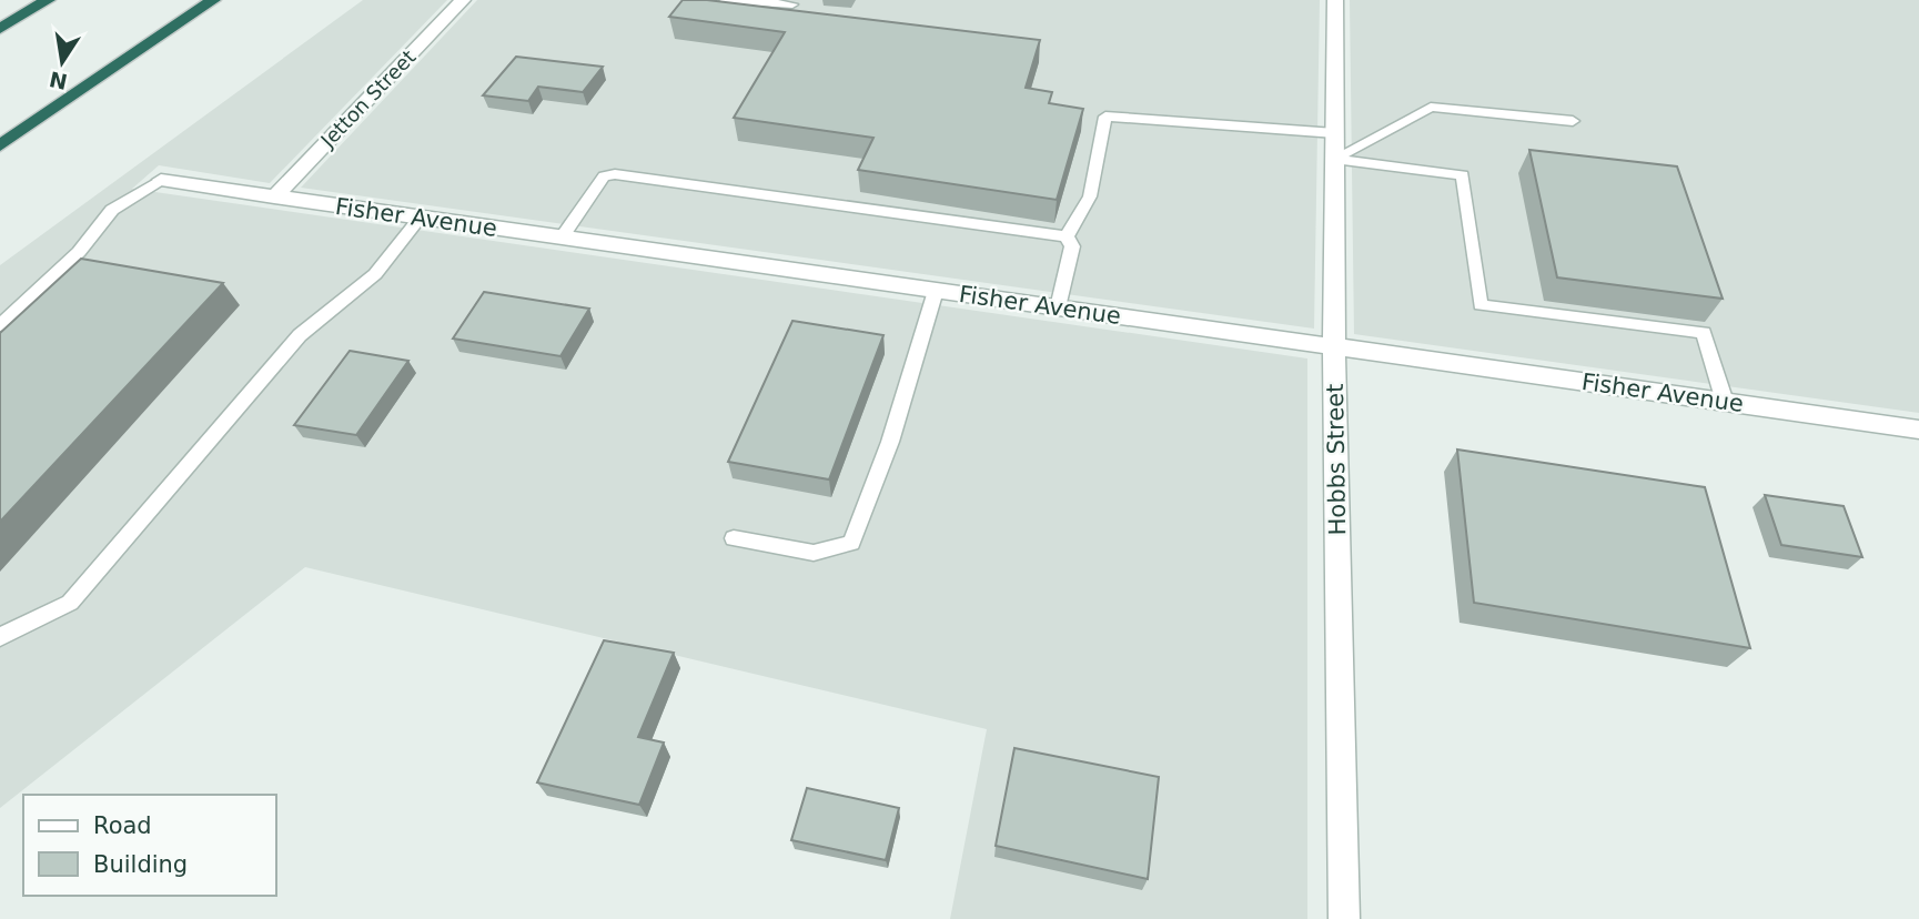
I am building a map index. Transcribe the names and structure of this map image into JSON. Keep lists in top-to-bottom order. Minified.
{"streets":{"street":["Jetton Street","Fisher Avenue","Hobbs Street"]},"crossings":[["Jetton Street","Fisher Avenue"],["Fisher Avenue","Hobbs Street"]],"legend":["Road","Building"],"north":"bottom"}
